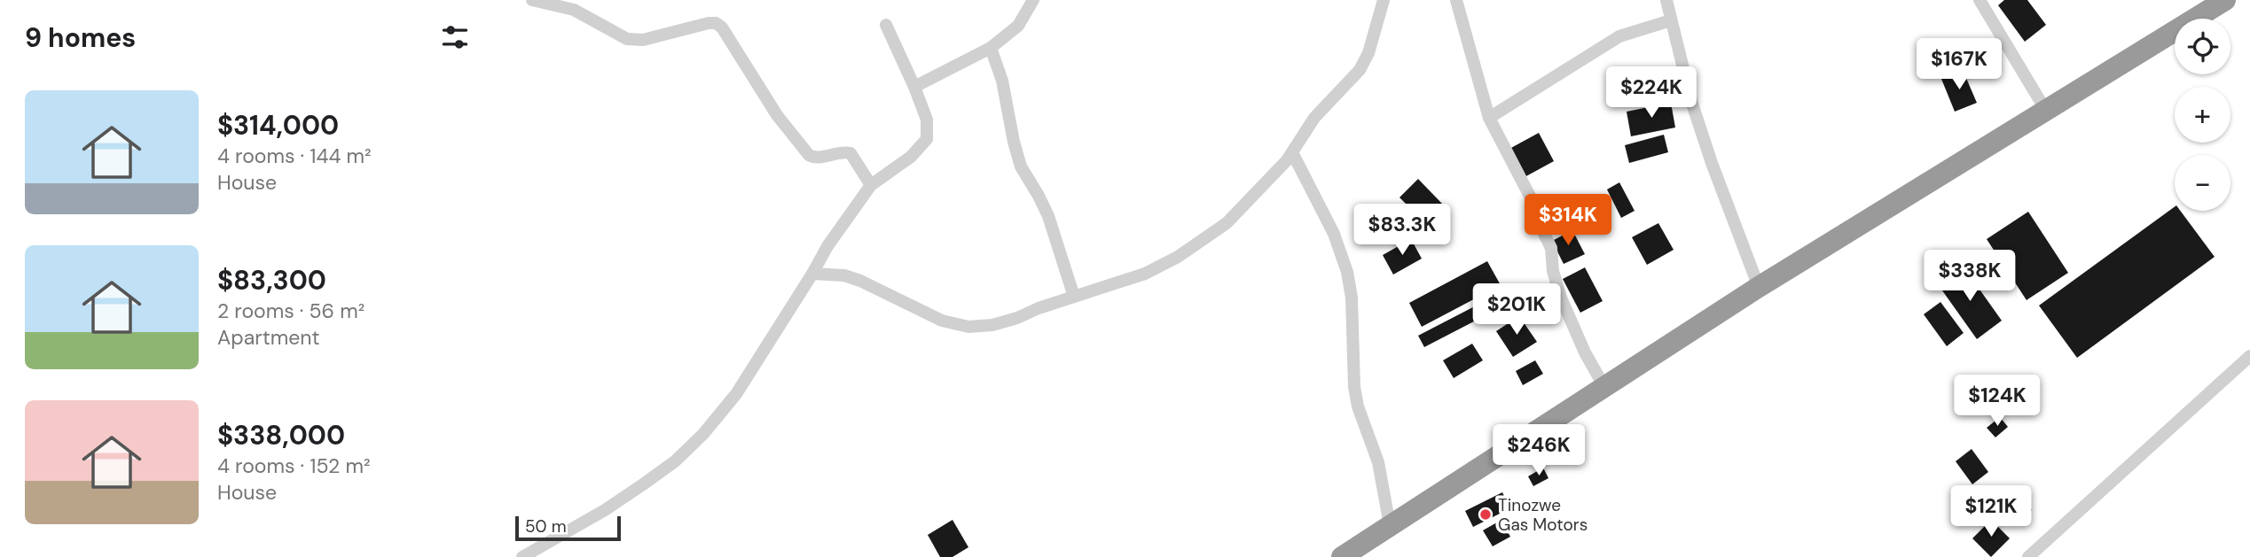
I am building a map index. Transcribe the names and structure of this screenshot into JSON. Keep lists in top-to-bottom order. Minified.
{"places":["Tinozwe Gas Motors"],"scale_bar":"50 m","page":{"heading":"9 homes","map_buttons":["+","−"],"price":["$167K","$224K","$314K","$83.3K","$338K","$201K","$124K","$246K","$121K"],"list":[{"name":"$314,000","note":"4 rooms · 144 m² · House"},{"name":"$83,300","note":"2 rooms · 56 m² · Apartment"},{"name":"$338,000","note":"4 rooms · 152 m² · House"}],"scale":"50 m"}}
